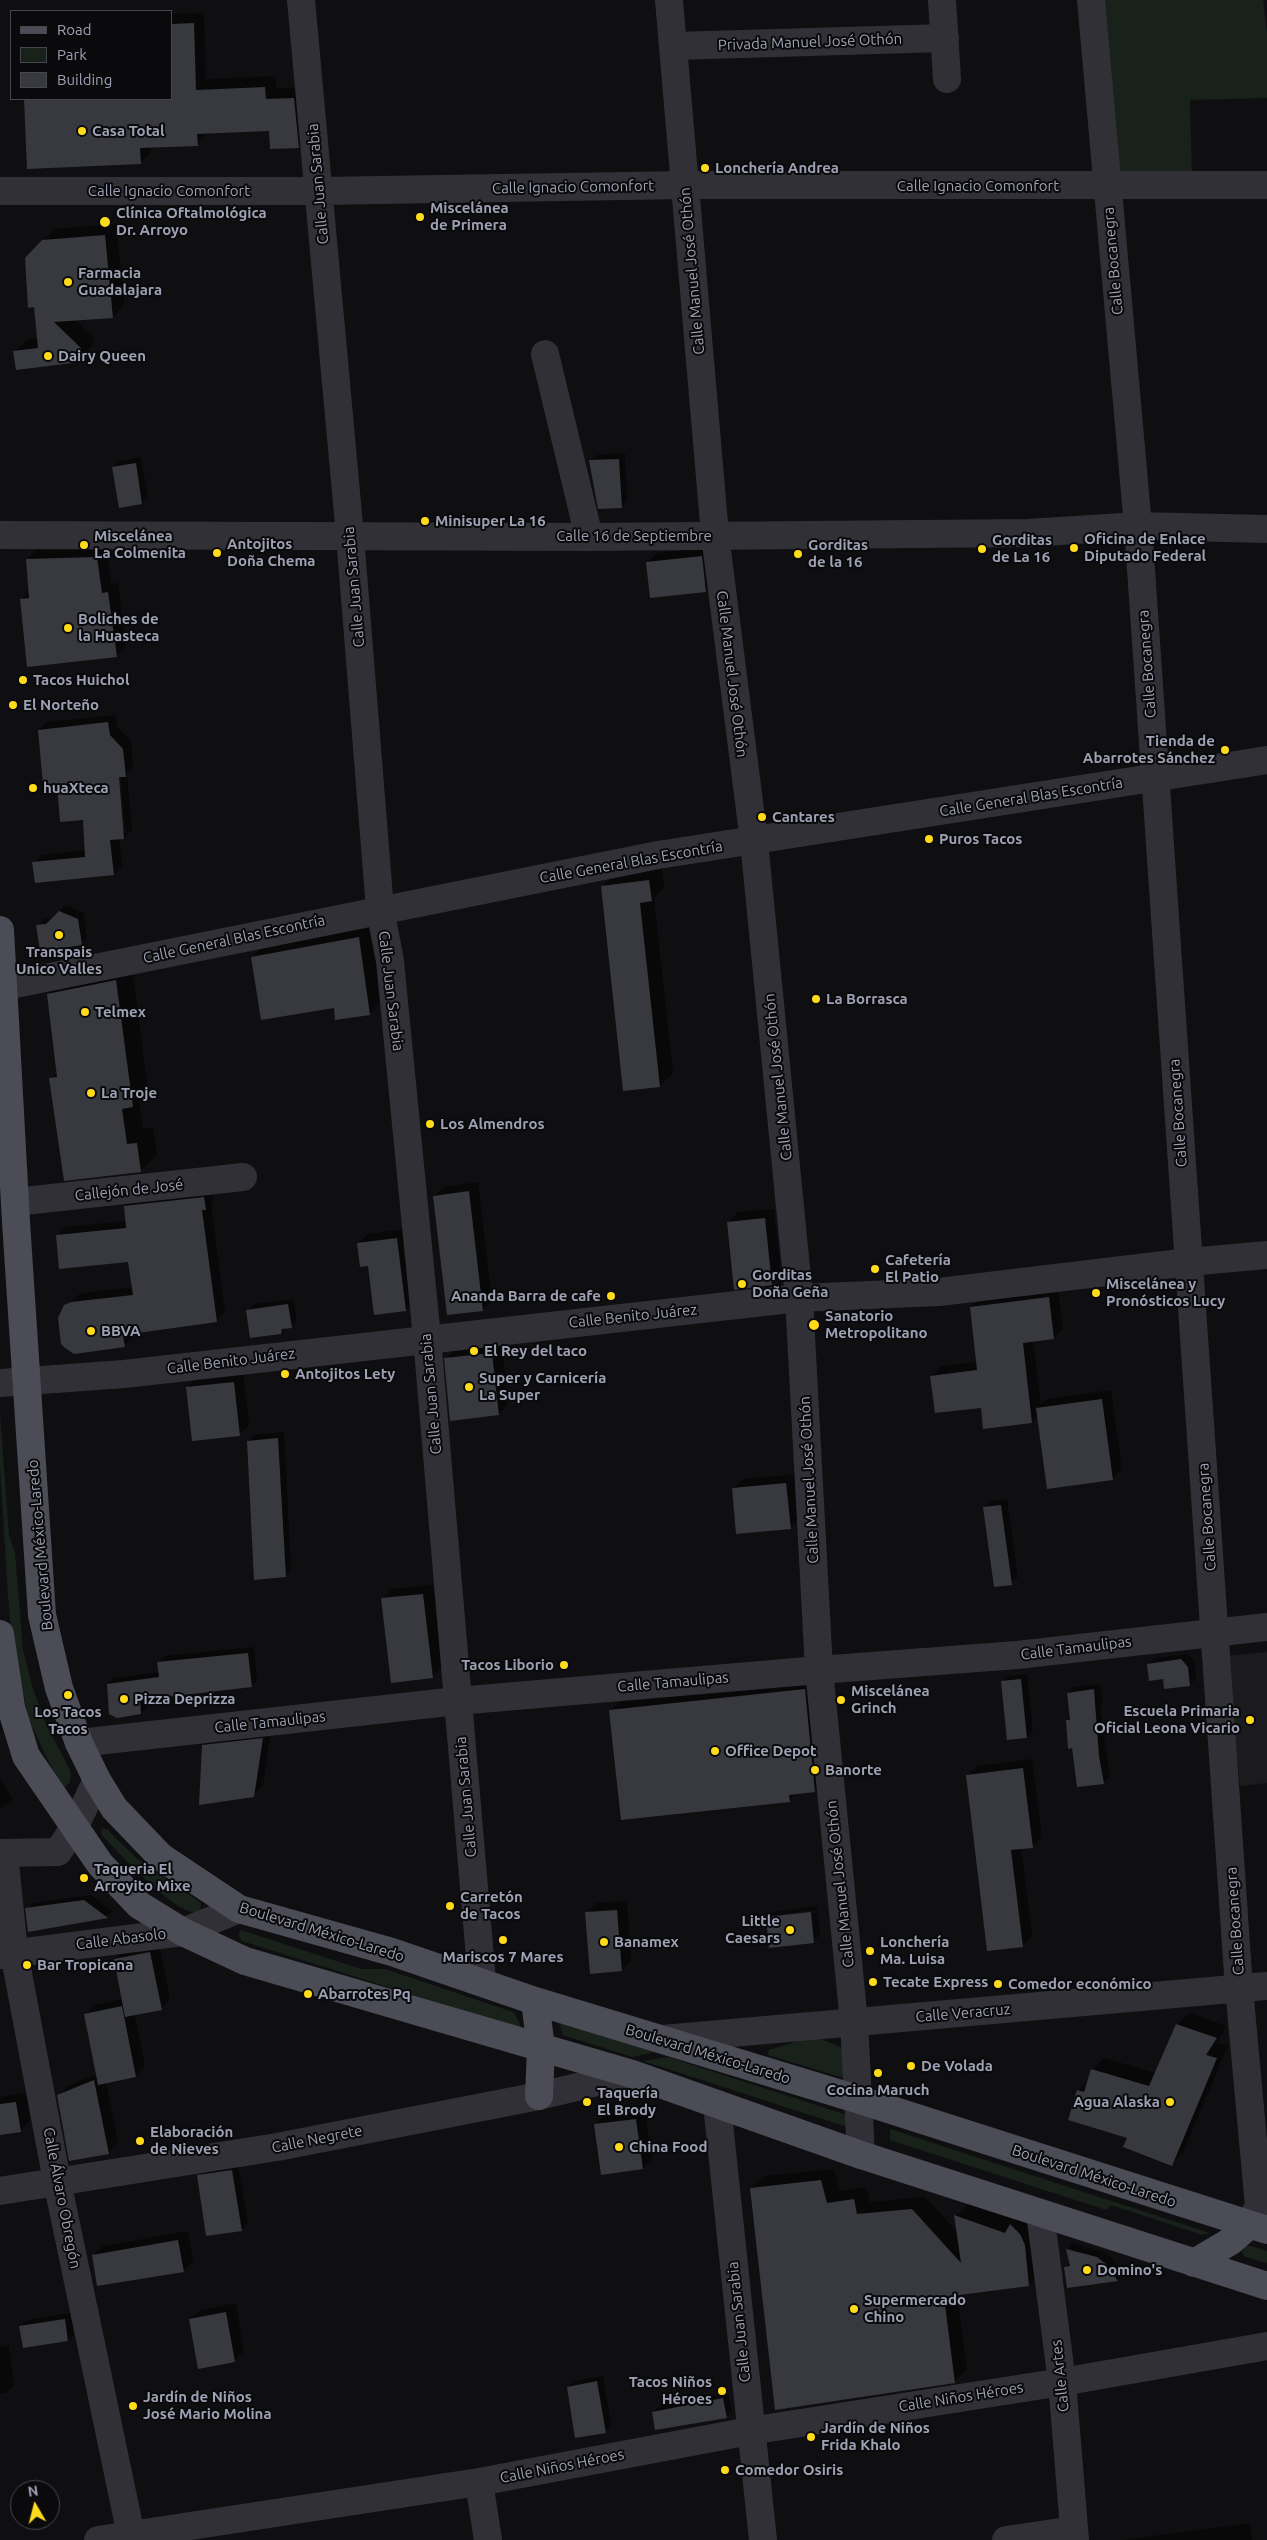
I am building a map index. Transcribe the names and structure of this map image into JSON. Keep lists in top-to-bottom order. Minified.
{"streets":{"main road":["Boulevard México-Laredo"],"street":["Privada Manuel José Othón","Calle Juan Sarabia","Calle Ignacio Comonfort","Calle Bocanegra","Calle Manuel José Othón","Calle 16 de Septiembre","Calle General Blas Escontría","Callejón de José","Calle Benito Juárez","Calle Tamaulipas","Calle Abasolo","Calle Veracruz","Calle Negrete","Calle Álvaro Obregón","Calle Artes","Calle Niños Héroes"]},"crossings":[["Privada Manuel José Othón","Calle Manuel José Othón"],["Calle Juan Sarabia","Calle Ignacio Comonfort"],["Calle Juan Sarabia","Calle 16 de Septiembre"],["Calle Juan Sarabia","Calle General Blas Escontría"],["Calle Juan Sarabia","Calle Benito Juárez"],["Calle Juan Sarabia","Boulevard México-Laredo"],["Calle Juan Sarabia","Calle Tamaulipas"],["Calle Juan Sarabia","Calle Niños Héroes"],["Calle Ignacio Comonfort","Calle Bocanegra"],["Calle Ignacio Comonfort","Calle Manuel José Othón"],["Calle Bocanegra","Calle 16 de Septiembre"],["Calle Bocanegra","Calle General Blas Escontría"],["Calle Bocanegra","Calle Benito Juárez"],["Calle Bocanegra","Boulevard México-Laredo"],["Calle Bocanegra","Calle Tamaulipas"],["Calle Bocanegra","Calle Veracruz"],["Calle Manuel José Othón","Calle 16 de Septiembre"],["Calle Manuel José Othón","Calle General Blas Escontría"],["Calle Manuel José Othón","Calle Benito Juárez"],["Calle Manuel José Othón","Boulevard México-Laredo"],["Calle Manuel José Othón","Calle Tamaulipas"],["Calle Manuel José Othón","Calle Veracruz"],["Calle General Blas Escontría","Boulevard México-Laredo"],["Callejón de José","Boulevard México-Laredo"],["Calle Benito Juárez","Boulevard México-Laredo"],["Boulevard México-Laredo","Calle Tamaulipas"],["Boulevard México-Laredo","Calle Abasolo"],["Boulevard México-Laredo","Calle Veracruz"],["Calle Abasolo","Calle Álvaro Obregón"],["Calle Negrete","Calle Álvaro Obregón"],["Calle Álvaro Obregón","Calle Niños Héroes"],["Calle Artes","Calle Niños Héroes"]],"places":["Casa Total","Lonchería Andrea","Miscelánea de Primera","Clínica Oftalmológica Dr. Arroyo","Farmacia Guadalajara","Dairy Queen","Minisuper La 16","Miscelánea La Colmenita","Oficina de Enlace Diputado Federal","Gorditas de La 16","Antojitos Doña Chema","Gorditas de la 16","Boliches de la Huasteca","Tacos Huichol","El Norteño","Tienda de Abarrotes Sánchez","huaXteca","Cantares","Puros Tacos","Transpais Unico Valles","La Borrasca","Telmex","La Troje","Los Almendros","Cafetería El Patio","Gorditas Doña Geña","Miscelánea y Pronósticos Lucy","Ananda Barra de cafe","Sanatorio Metropolitano","BBVA","El Rey del taco","Antojitos Lety","Super y Carnicería La Super","Tacos Liborio","Los Tacos Tacos","Pizza Deprizza","Miscelánea Grinch","Escuela Primaria Oficial Leona Vicario","Office Depot","Banorte","Taqueria El Arroyito Mixe","Carretón de Tacos","Little Caesars","Mariscos 7 Mares","Banamex","Lonchería Ma. Luisa","Bar Tropicana","Tecate Express","Comedor económico","Abarrotes Pq","De Volada","Cocina Maruch","Taquería El Brody","Agua Alaska","Elaboración de Nieves","China Food","Domino's","Supermercado Chino","Tacos Niños Héroes","Jardín de Niños José Mario Molina","Jardín de Niños Frida Khalo","Comedor Osiris"],"legend":["Road","Park","Building"],"north":"top"}
